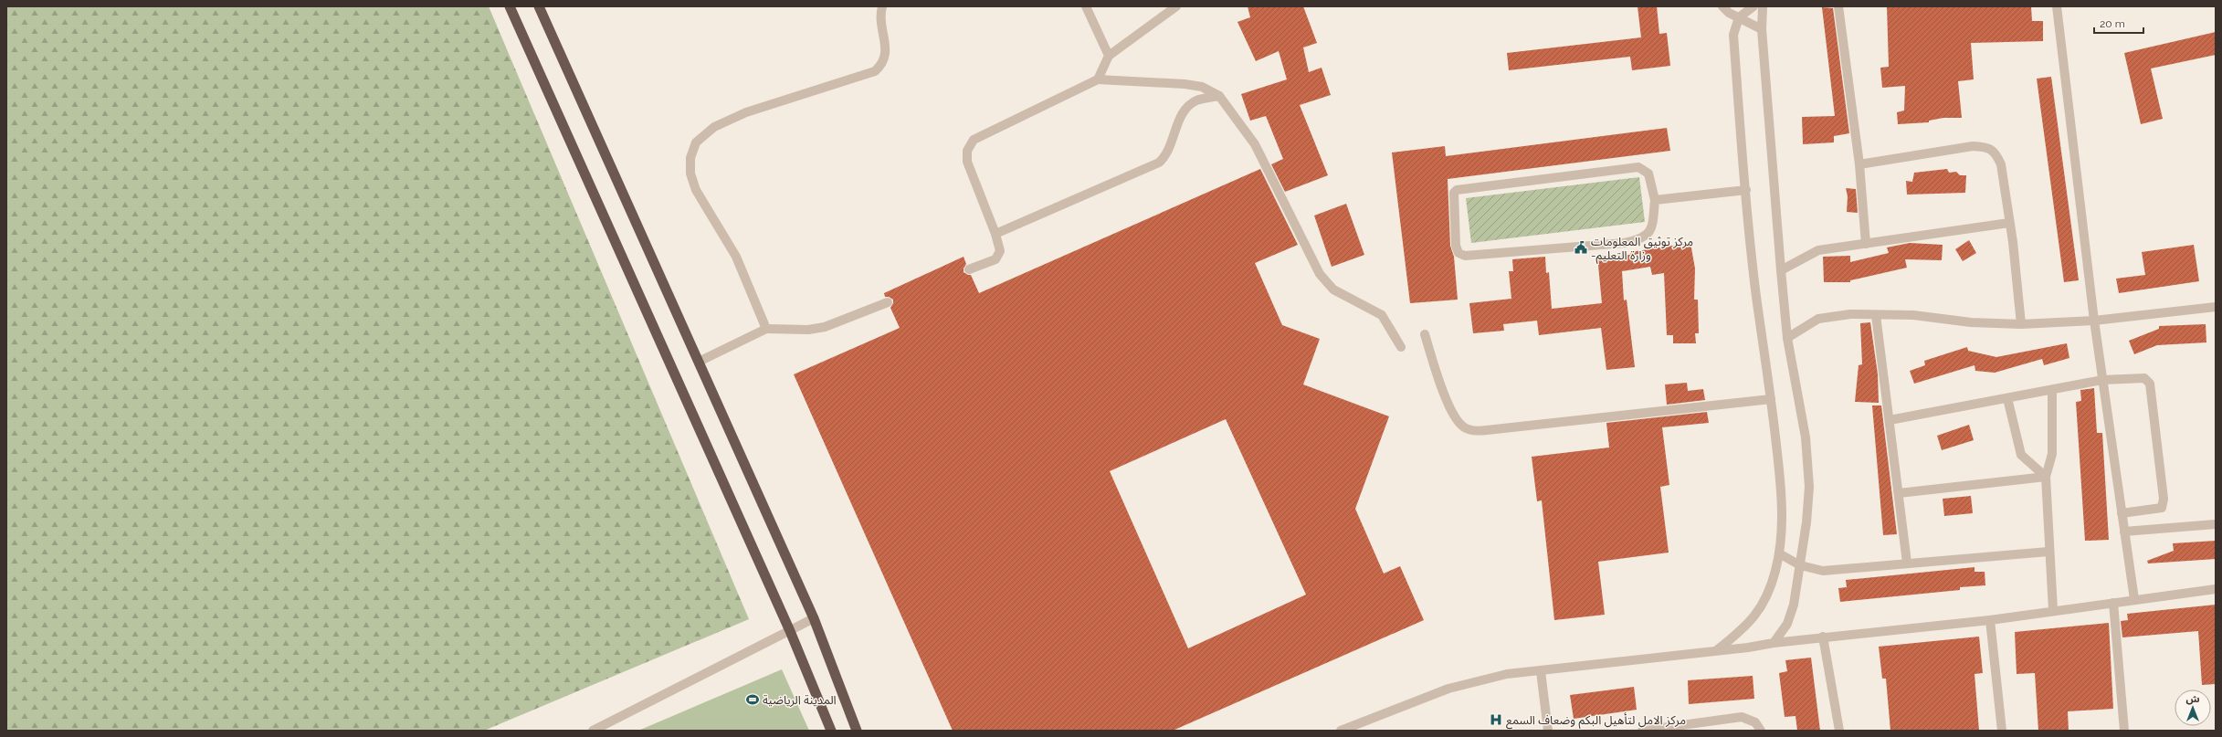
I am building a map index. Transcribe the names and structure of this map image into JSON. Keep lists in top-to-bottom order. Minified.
{"places":{"public building":["مركز توثيق المعلومات -وزارة التعليم"],"sports":["المدينة الرياضية"],"hospital":["مركز الامل لتأهيل البكم وضعاف السمع"]},"scale_bar":"20 m","north":"top"}
